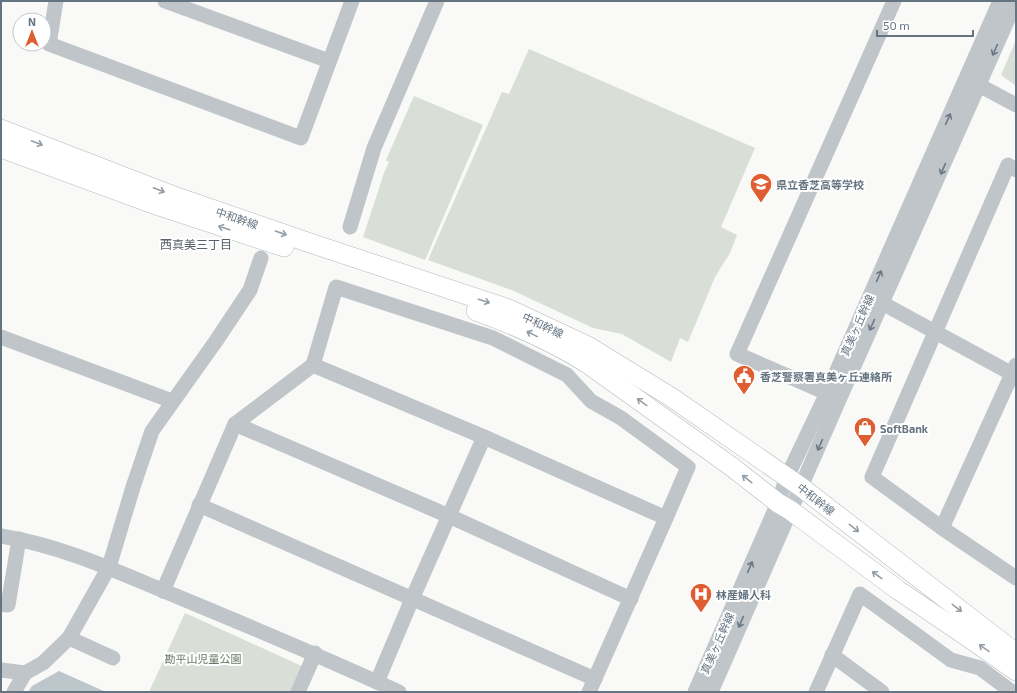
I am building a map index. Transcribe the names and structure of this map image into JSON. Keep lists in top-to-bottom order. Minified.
{"streets":{"main road":["中和幹線"],"street":["真美ヶ丘幹線"]},"crossings":[["中和幹線","真美ヶ丘幹線"]],"districts":["西真美三丁目"],"parks":["勘平山児童公園"],"places":{"school or university":["県立香芝高等学校"],"public building":["香芝警察署真美ヶ丘連絡所"],"shop":["SoftBank"],"hospital":["林産婦人科"]},"scale_bar":"50 m","north":"top"}
